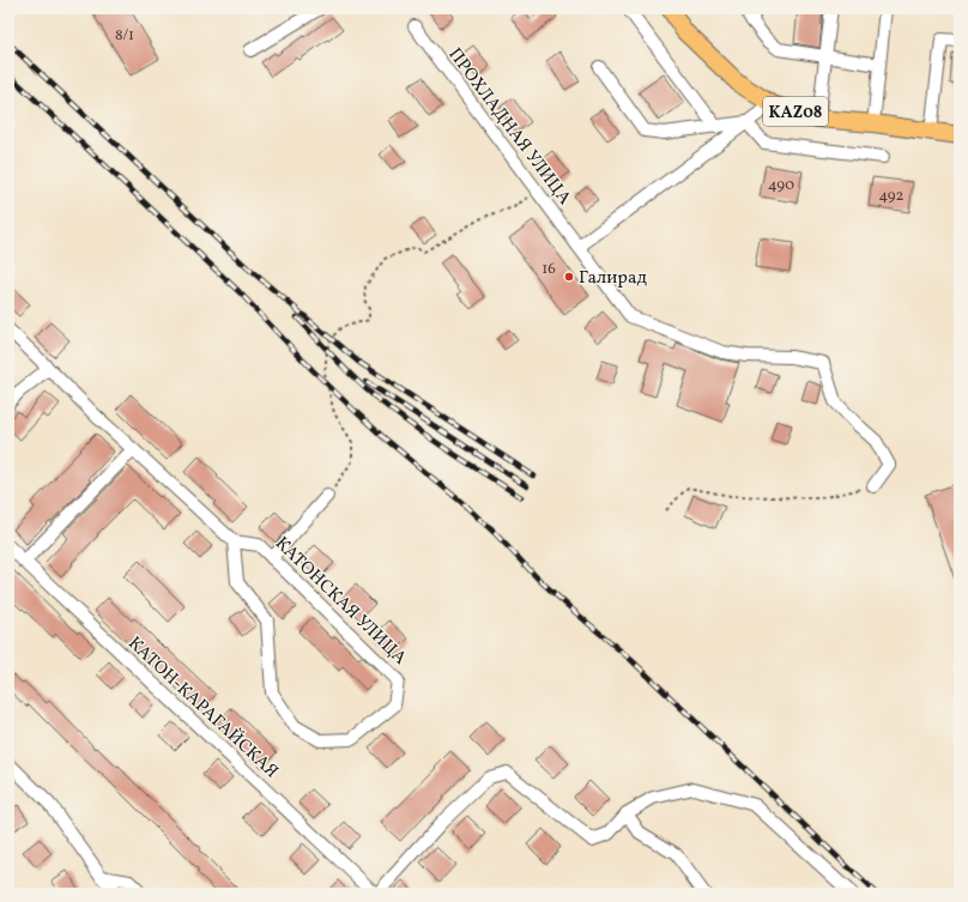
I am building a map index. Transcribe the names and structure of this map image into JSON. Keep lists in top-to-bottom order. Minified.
{"streets":{"highway":["KAZ08"],"street":["ПРОХЛАДНАЯ УЛИЦА","КАТОНСКАЯ УЛИЦА","КАТОН-КАРАГАЙСКАЯ"]},"places":["Галирад"],"house_numbers":["8/1","490","492","16"]}
